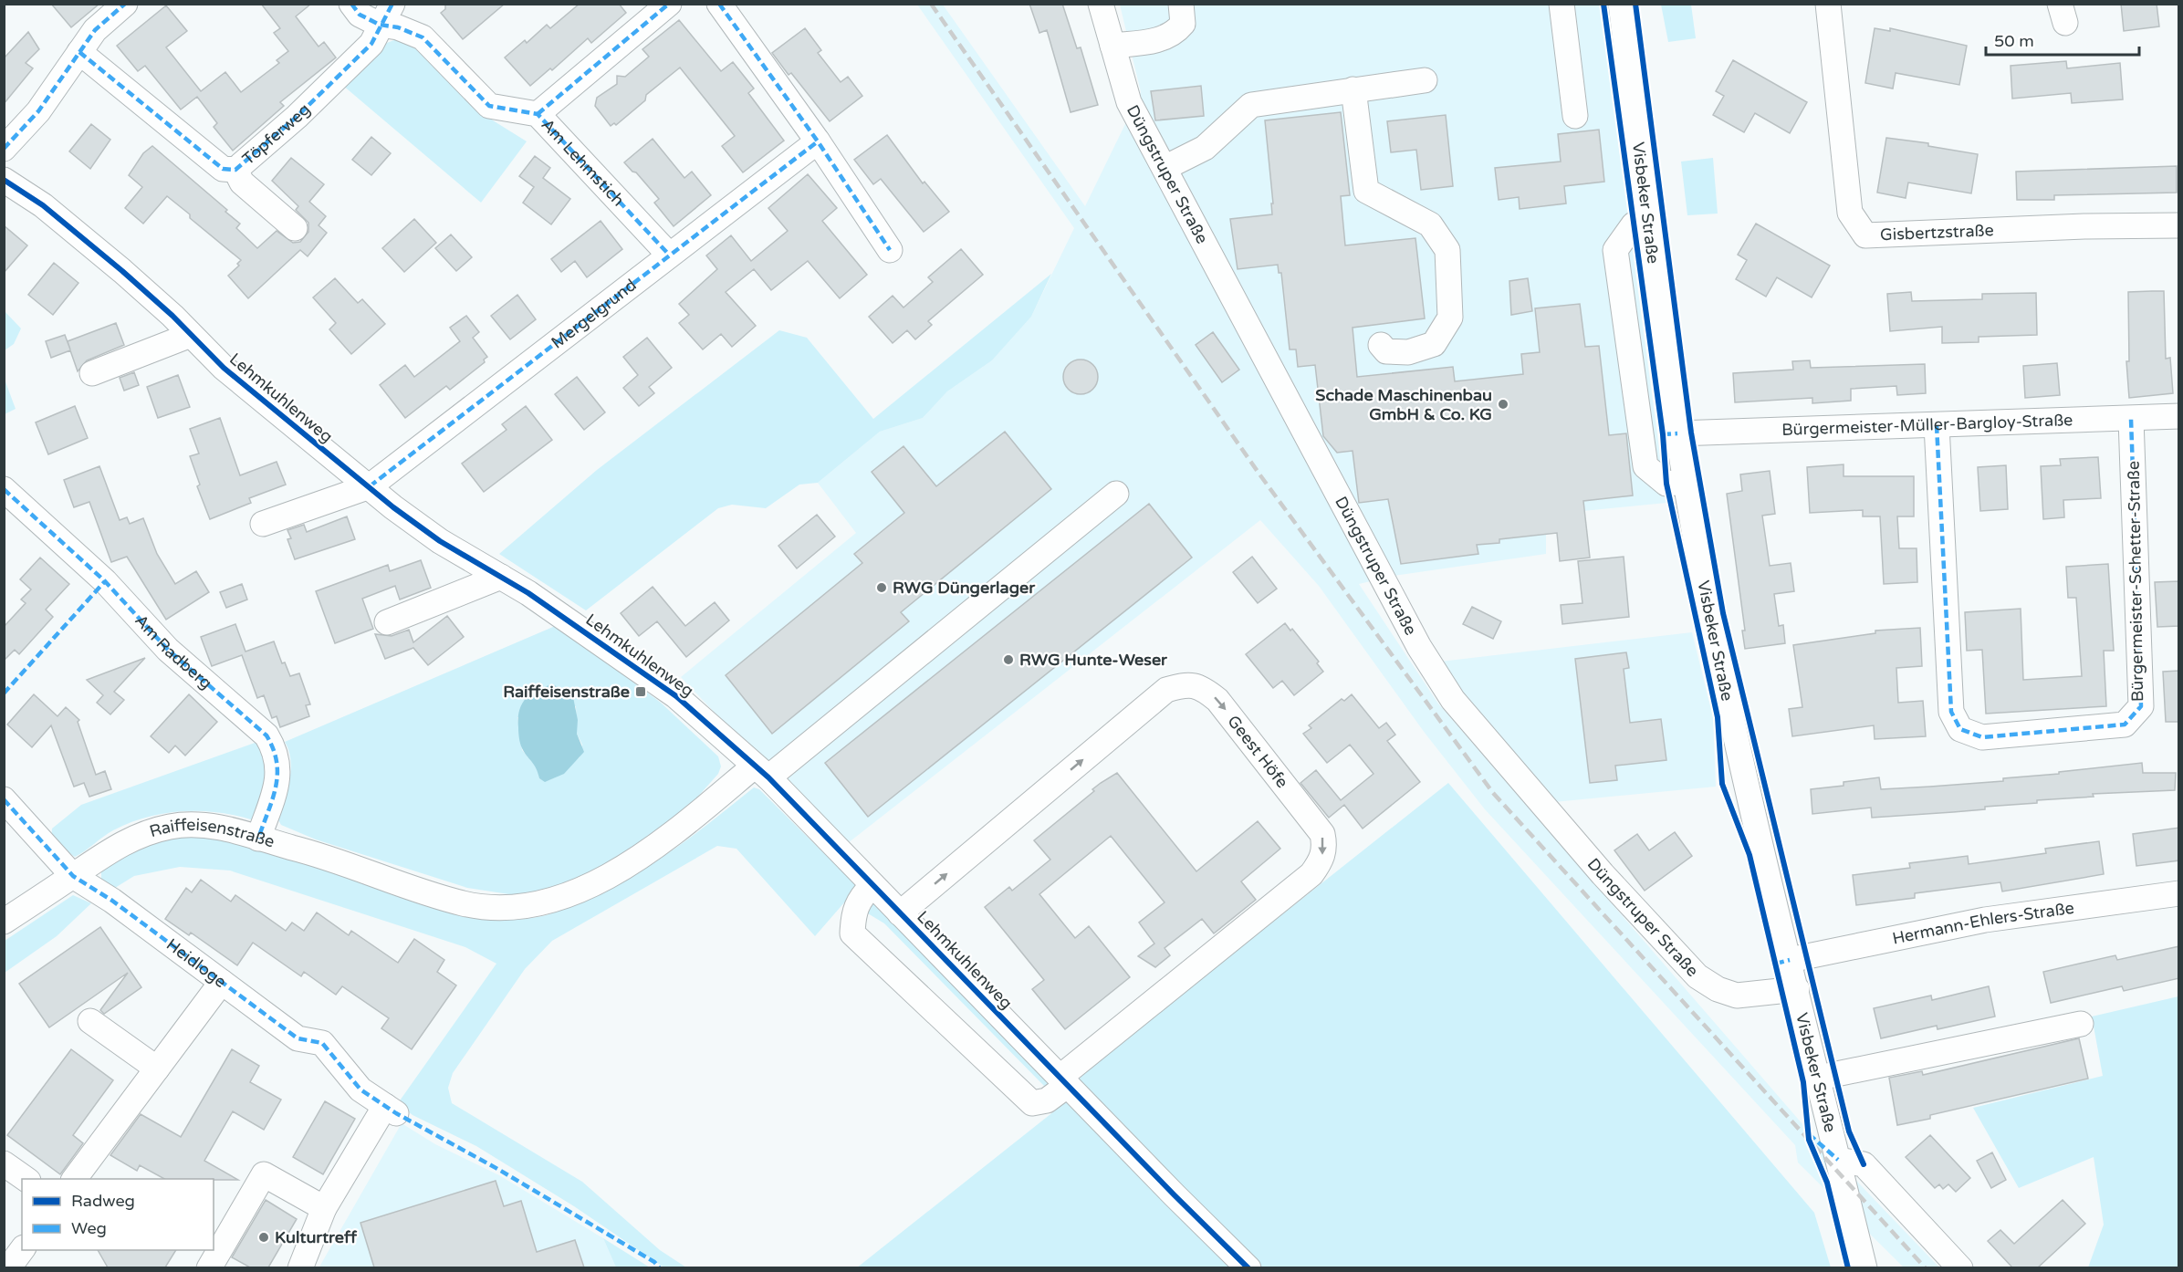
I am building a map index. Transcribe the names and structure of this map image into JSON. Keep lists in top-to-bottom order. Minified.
{"streets":{"street":["Töpferweg","Am Lehmstich","Düngstruper Straße","Visbeker Straße","Gisbertzstraße","Mergelgrund","Lehmkuhlenweg","Bürgermeister-Müller-Bargloy-Straße","Bürgermeister-Schetter-Straße","Am Radberg","Geest Höfe","Raiffeisenstraße","Hermann-Ehlers-Straße","Heidloge"]},"crossings":[["Töpferweg","Am Lehmstich"],["Am Lehmstich","Mergelgrund"],["Düngstruper Straße","Visbeker Straße"],["Visbeker Straße","Bürgermeister-Müller-Bargloy-Straße"],["Visbeker Straße","Hermann-Ehlers-Straße"],["Mergelgrund","Lehmkuhlenweg"],["Lehmkuhlenweg","Geest Höfe"],["Lehmkuhlenweg","Raiffeisenstraße"],["Bürgermeister-Müller-Bargloy-Straße","Bürgermeister-Schetter-Straße"],["Am Radberg","Raiffeisenstraße"],["Raiffeisenstraße","Heidloge"]],"places":{"other":["Schade Maschinenbau GmbH & Co. KG","RWG Düngerlager","RWG Hunte-Weser","Kulturtreff"],"transit":["Raiffeisenstraße"]},"legend":["Radweg","Weg"],"scale_bar":"50 m"}
